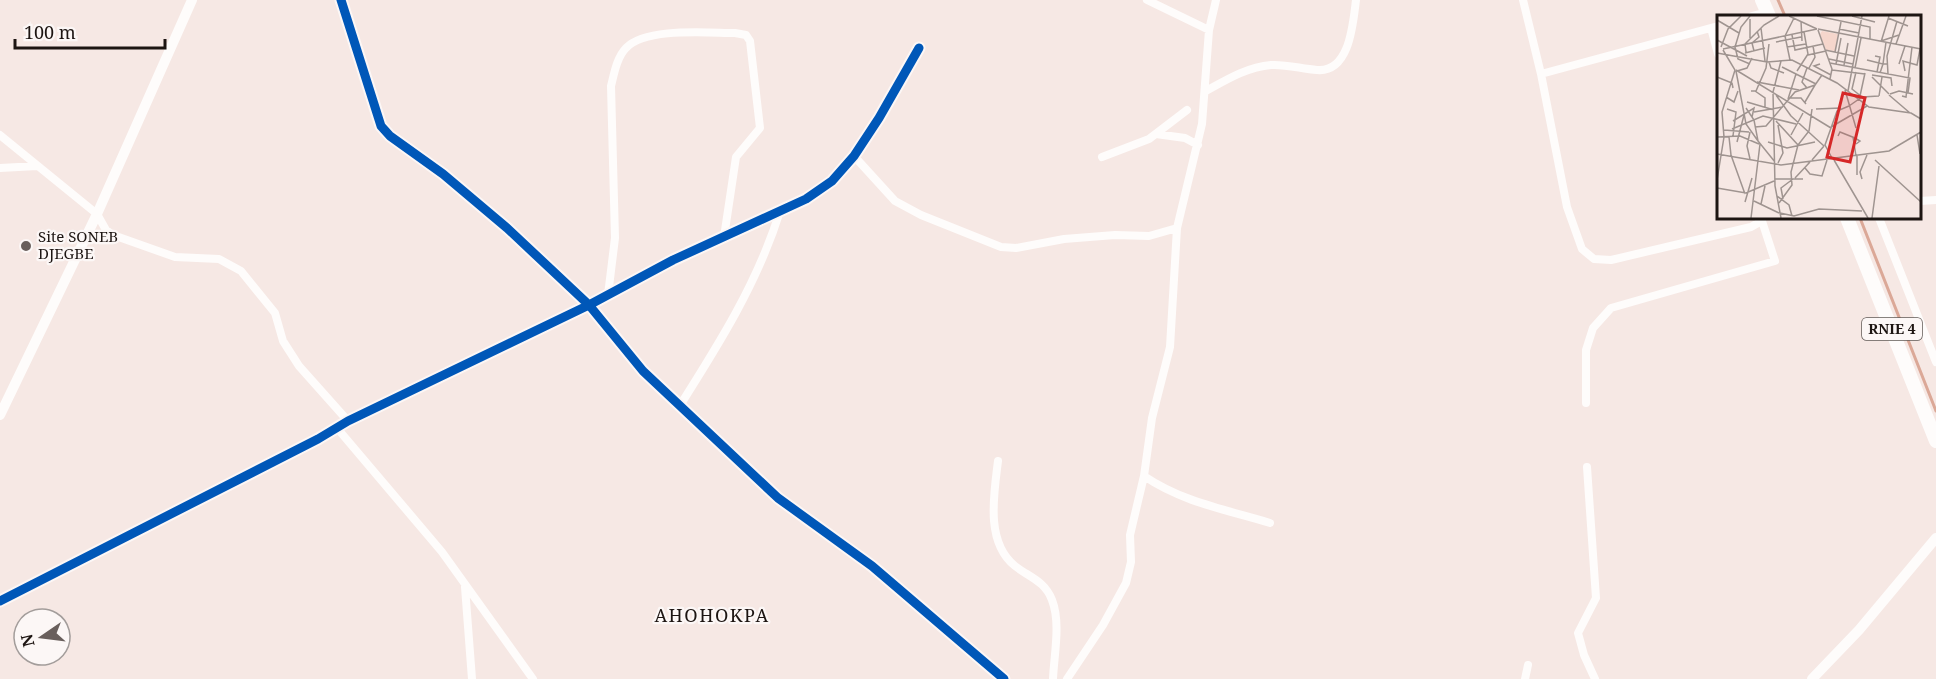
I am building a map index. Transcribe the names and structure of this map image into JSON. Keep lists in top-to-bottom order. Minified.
{"streets":{"main road":["RNIE 4"]},"districts":["AHOHOKPA"],"places":["Site SONEB DJEGBE"],"scale_bar":"100 m","north":"left"}
